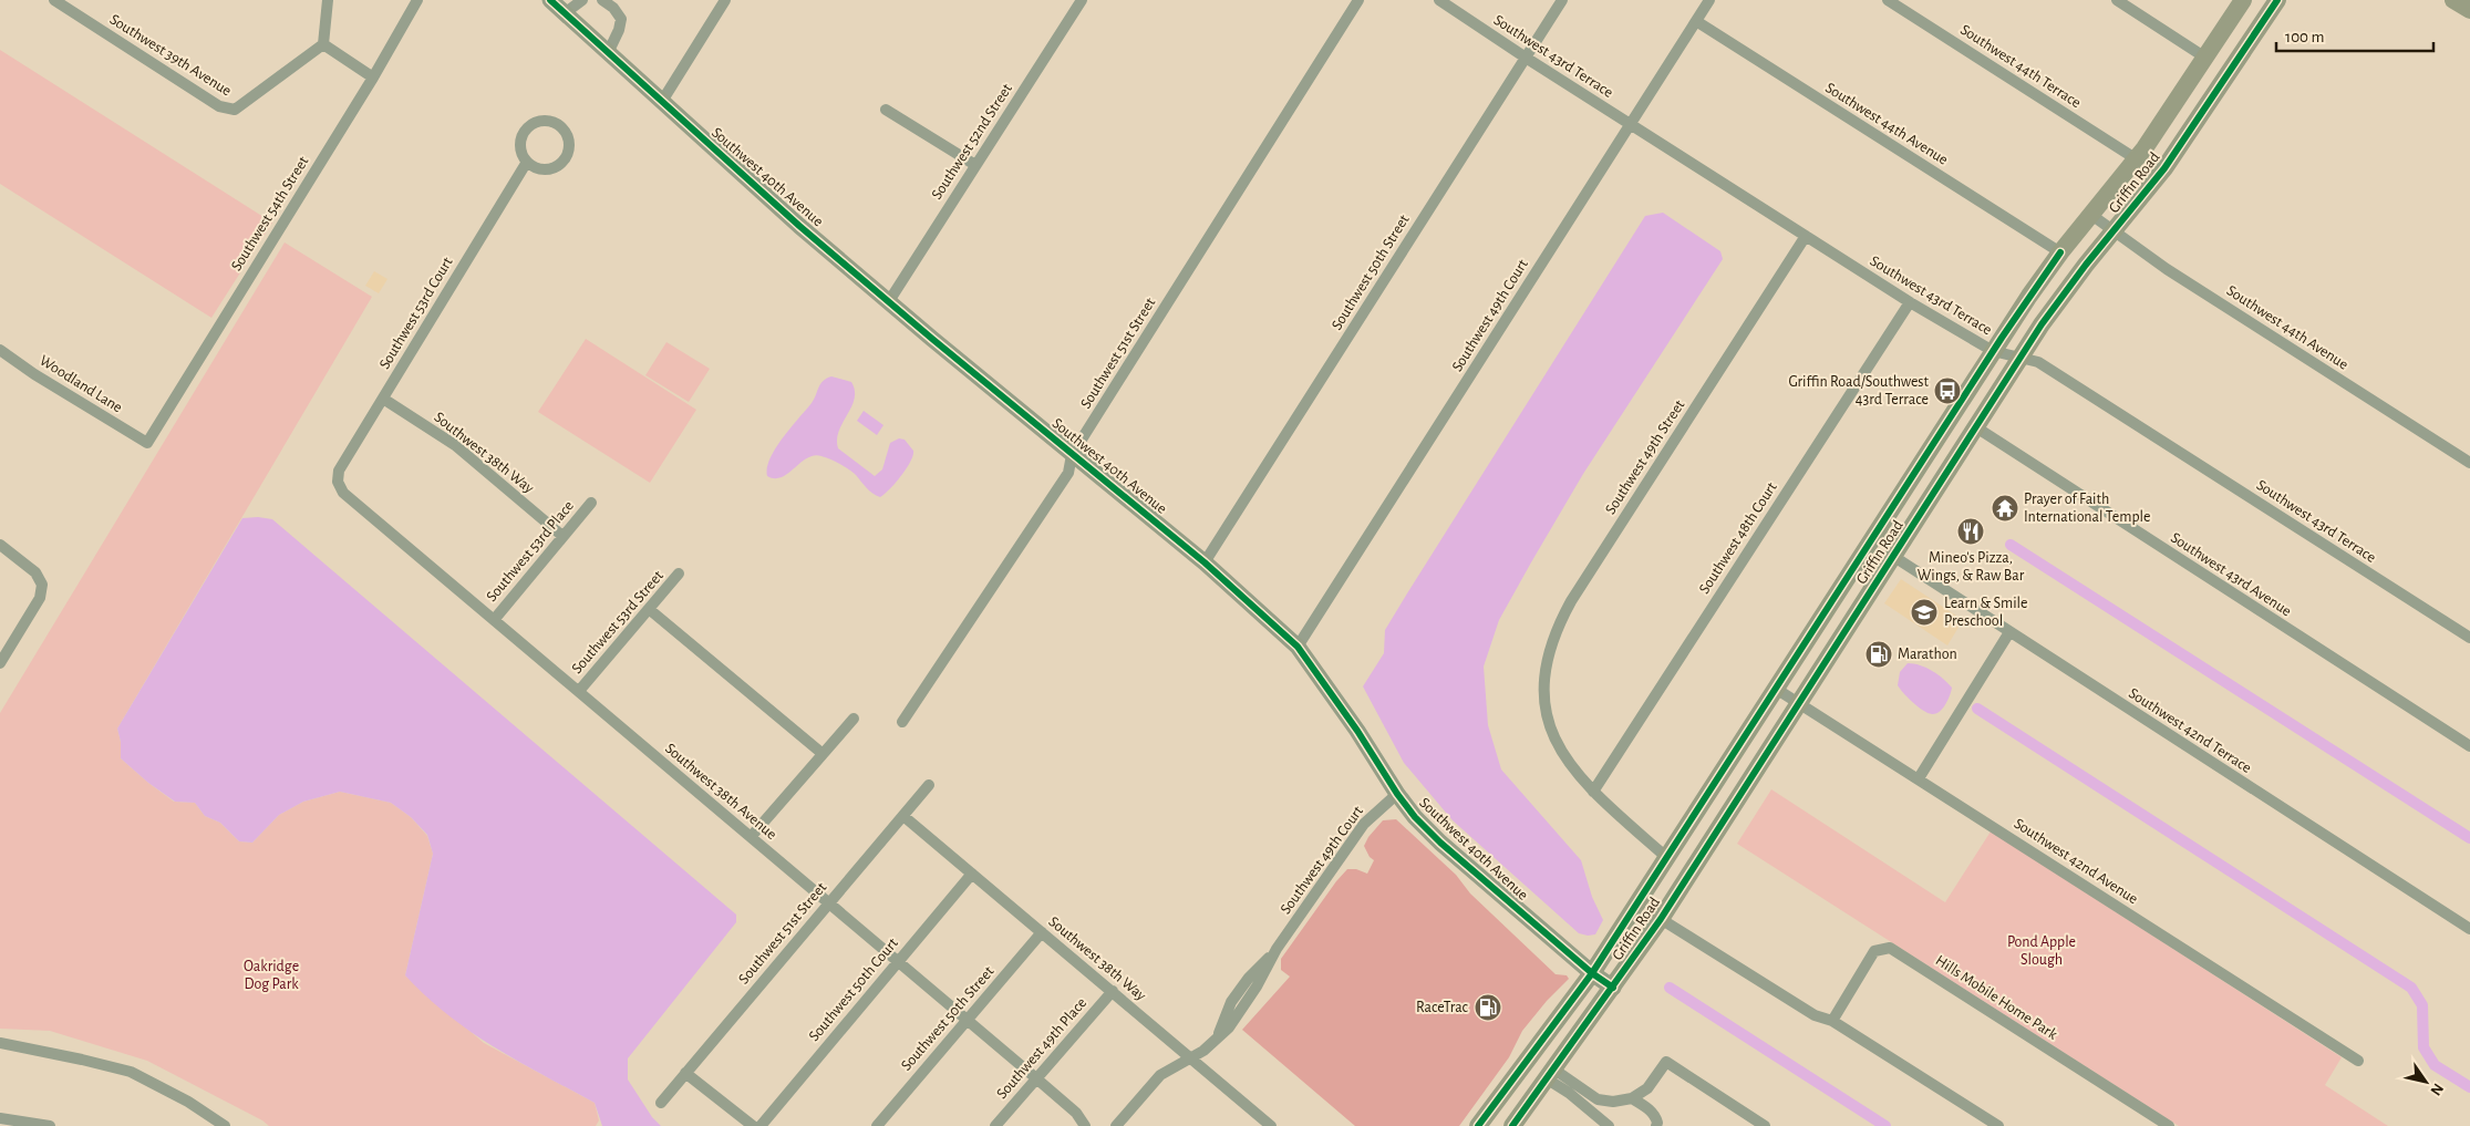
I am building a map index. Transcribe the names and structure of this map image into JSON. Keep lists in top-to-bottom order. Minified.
{"streets":{"main road":["Griffin Road"],"street":["Southwest 39th Avenue","Southwest 43rd Terrace","Southwest 44th Terrace","Southwest 44th Avenue","Southwest 52nd Street","Southwest 40th Avenue","Southwest 54th Street","Southwest 50th Street","Southwest 53rd Court","Southwest 49th Court","Southwest 51st Street","Woodland Lane","Southwest 38th Way","Southwest 49th Street","Southwest 48th Court","Southwest 53rd Place","Southwest 43rd Avenue","Southwest 53rd Street","Southwest 42nd Terrace","Southwest 38th Avenue","Southwest 42nd Avenue","Southwest 50th Court","Hills Mobile Home Park","Southwest 49th Place"]},"crossings":[["Southwest 43rd Terrace","Griffin Road"],["Southwest 43rd Terrace","Southwest 50th Street"],["Southwest 43rd Terrace","Southwest 49th Court"],["Southwest 43rd Terrace","Southwest 49th Street"],["Southwest 43rd Terrace","Southwest 48th Court"],["Southwest 44th Terrace","Griffin Road"],["Southwest 44th Avenue","Griffin Road"],["Southwest 44th Avenue","Southwest 49th Court"],["Southwest 52nd Street","Southwest 40th Avenue"],["Southwest 40th Avenue","Griffin Road"],["Southwest 40th Avenue","Southwest 50th Street"],["Southwest 40th Avenue","Southwest 49th Court"],["Southwest 40th Avenue","Southwest 51st Street"],["Griffin Road","Southwest 49th Street"],["Griffin Road","Southwest 43rd Avenue"],["Griffin Road","Southwest 42nd Terrace"],["Griffin Road","Southwest 42nd Avenue"],["Southwest 54th Street","Woodland Lane"],["Southwest 50th Street","Southwest 38th Way"],["Southwest 50th Street","Southwest 38th Avenue"],["Southwest 53rd Court","Southwest 38th Way"],["Southwest 53rd Court","Southwest 38th Avenue"],["Southwest 49th Court","Southwest 38th Way"],["Southwest 51st Street","Southwest 38th Way"],["Southwest 51st Street","Southwest 38th Avenue"],["Southwest 38th Way","Southwest 53rd Place"],["Southwest 38th Way","Southwest 50th Court"],["Southwest 38th Way","Southwest 49th Place"],["Southwest 49th Street","Southwest 48th Court"],["Southwest 53rd Place","Southwest 38th Avenue"],["Southwest 53rd Street","Southwest 38th Avenue"],["Southwest 38th Avenue","Southwest 50th Court"],["Southwest 38th Avenue","Southwest 49th Place"]],"parks":["Pond Apple Slough","Oakridge Dog Park"],"places":{"bus stop":["Griffin Road/Southwest 43rd Terrace"],"temple":["Prayer of Faith International Temple"],"restaurant":["Mineo's Pizza, Wings, & Raw Bar"],"school or university":["Learn & Smile Preschool"],"fuel station":["Marathon","RaceTrac"]},"scale_bar":"100 m","north":"bottom right"}
